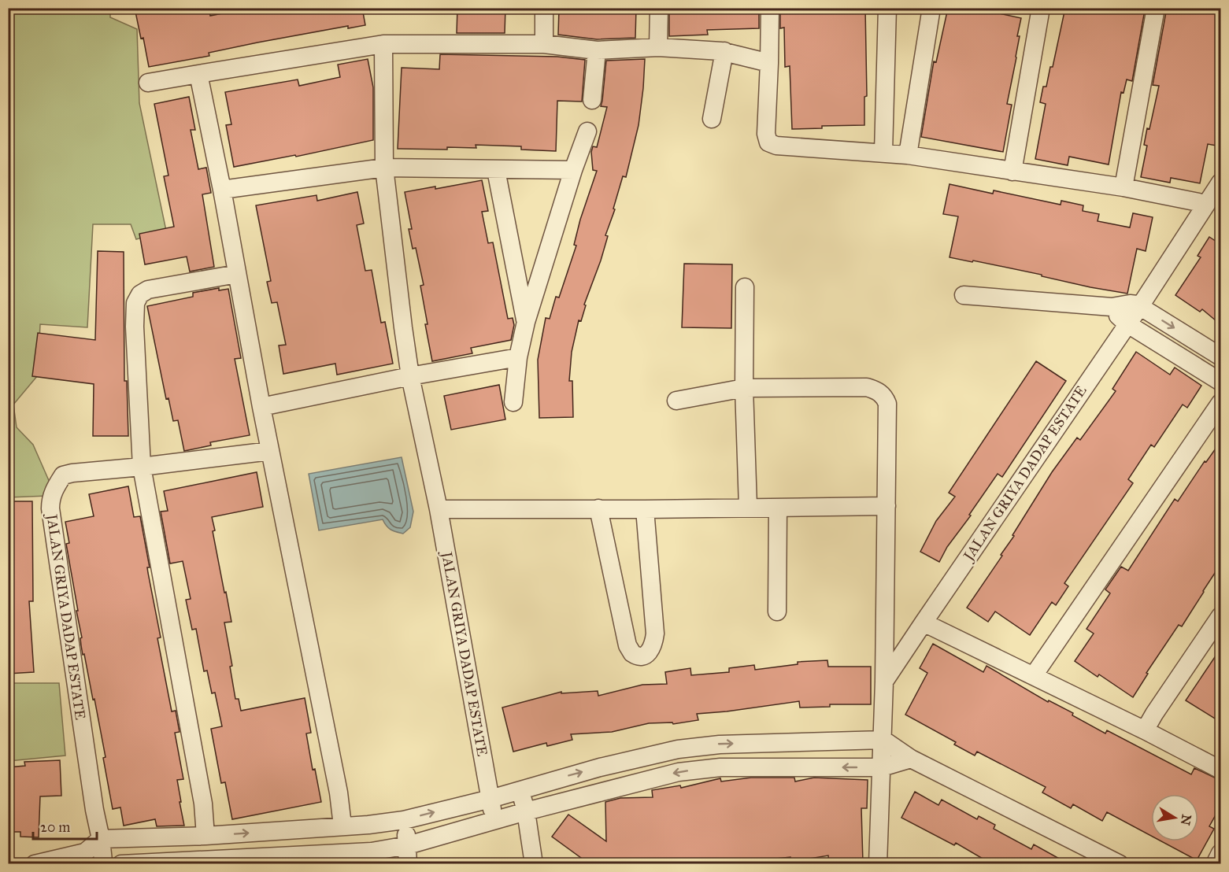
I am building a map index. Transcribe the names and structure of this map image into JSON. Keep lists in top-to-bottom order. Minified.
{"streets":{"street":["JALAN GRIYA DADAP ESTATE"]},"scale_bar":"20 m","north":"right"}
